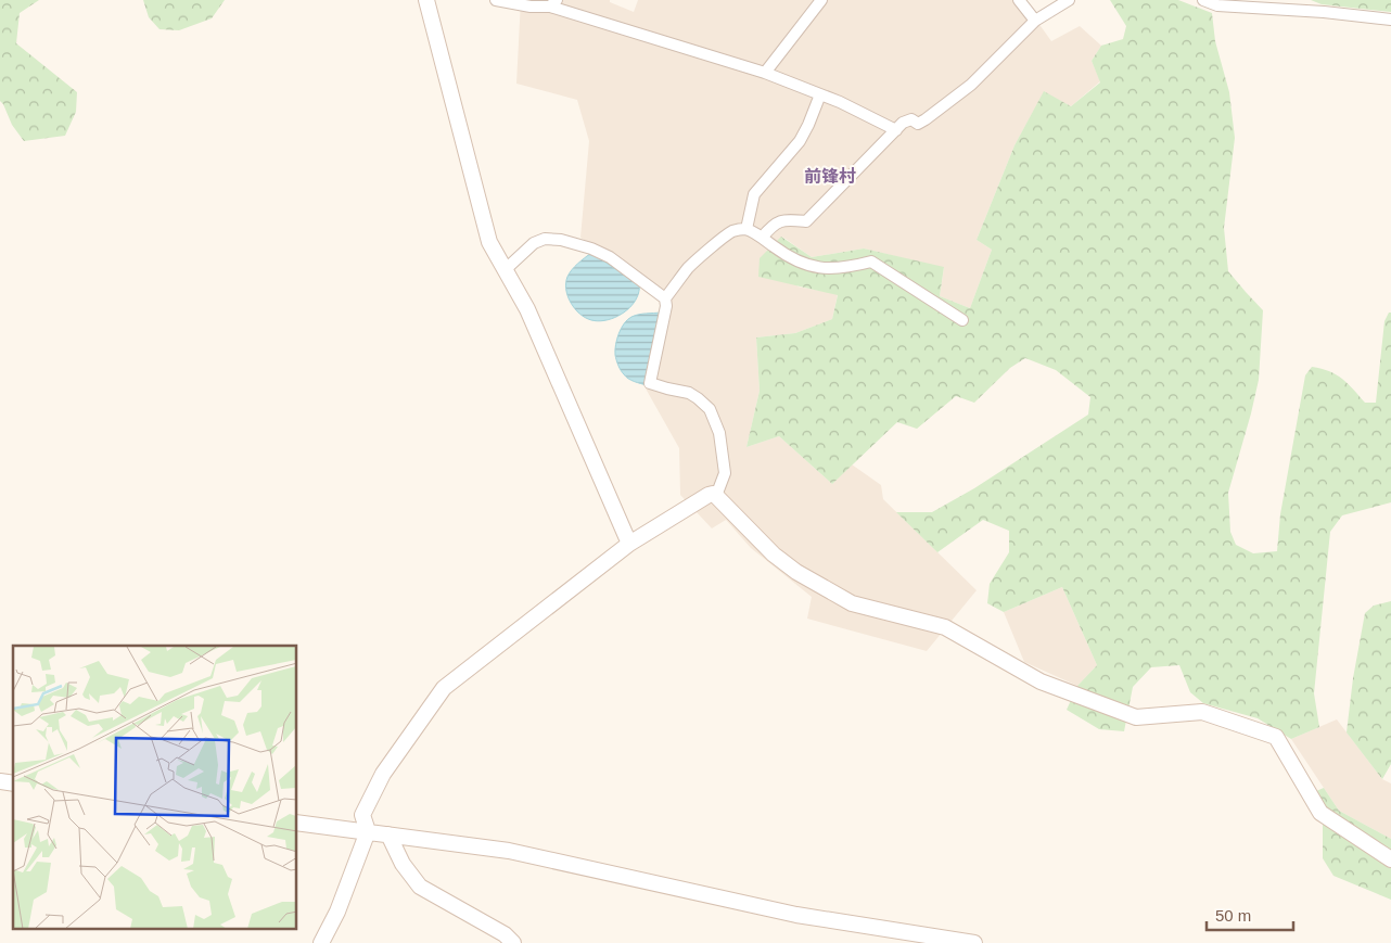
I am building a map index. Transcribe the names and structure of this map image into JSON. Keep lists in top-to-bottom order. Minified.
{"districts":["前锋村"],"scale_bar":"50 m"}
